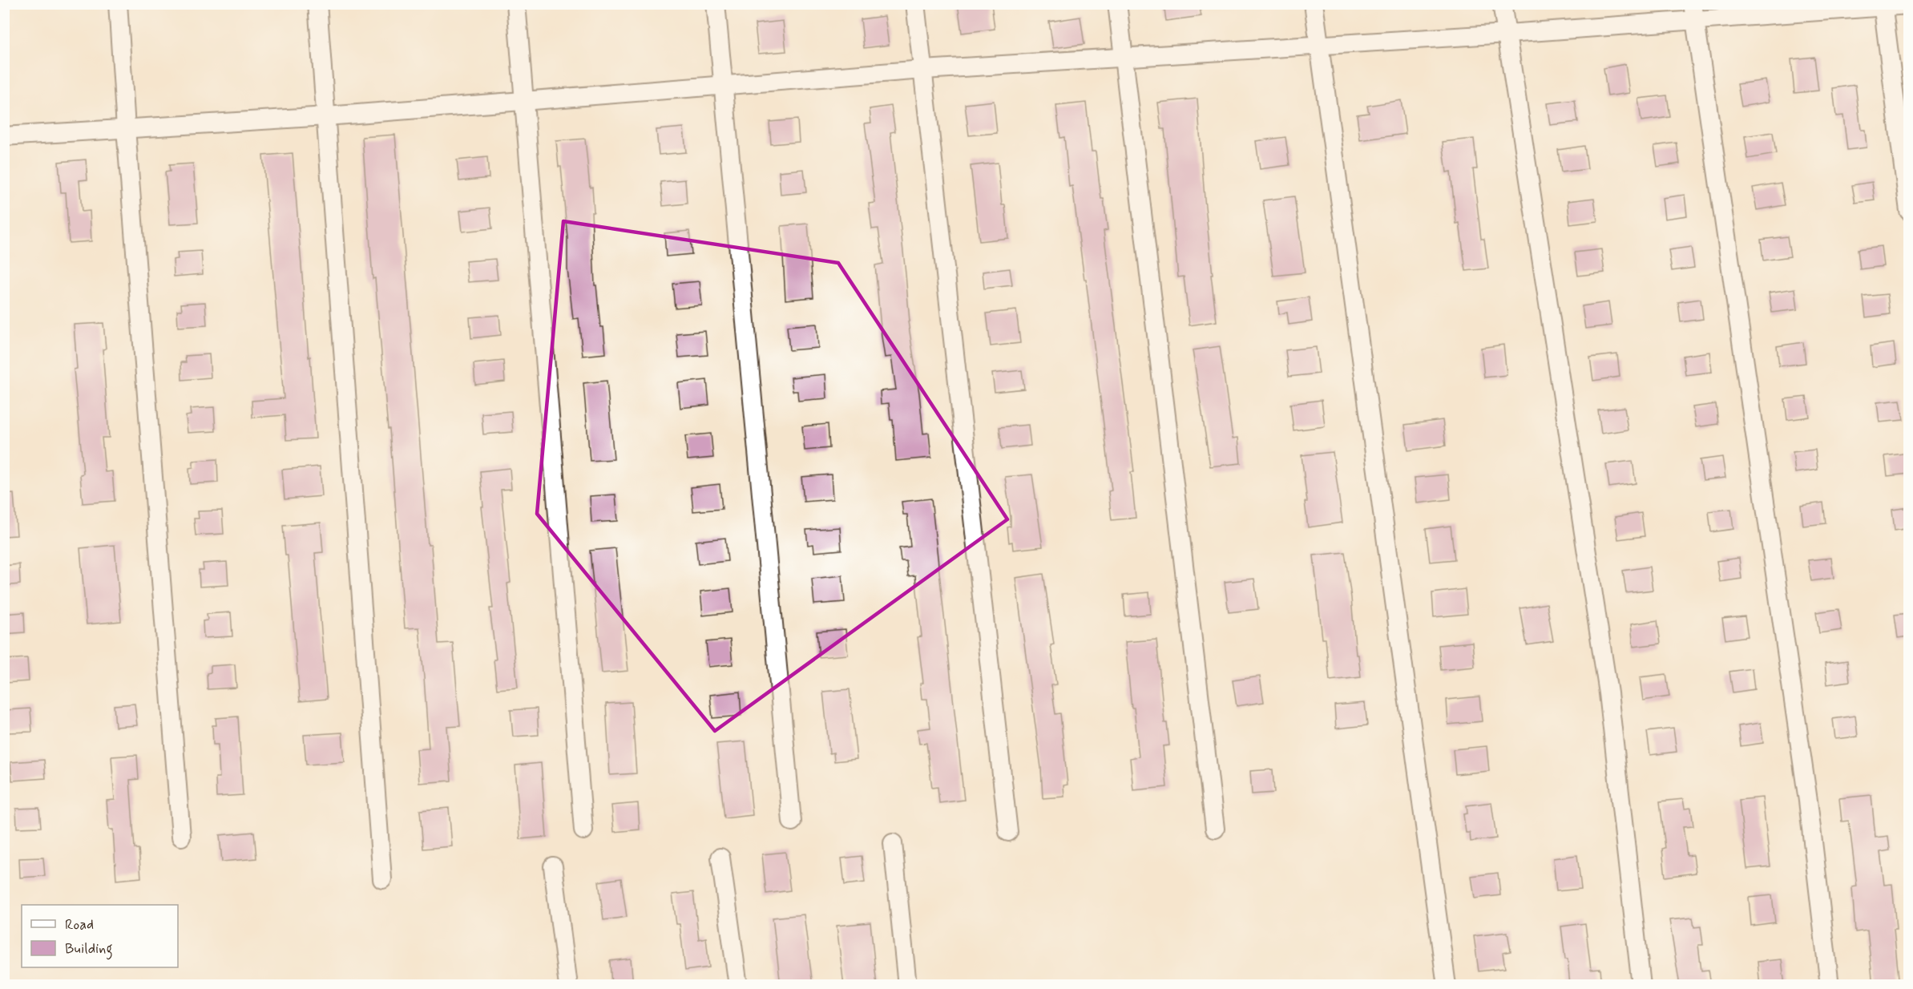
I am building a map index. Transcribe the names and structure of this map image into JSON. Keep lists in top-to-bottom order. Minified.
{"legend":["Road","Building"]}
